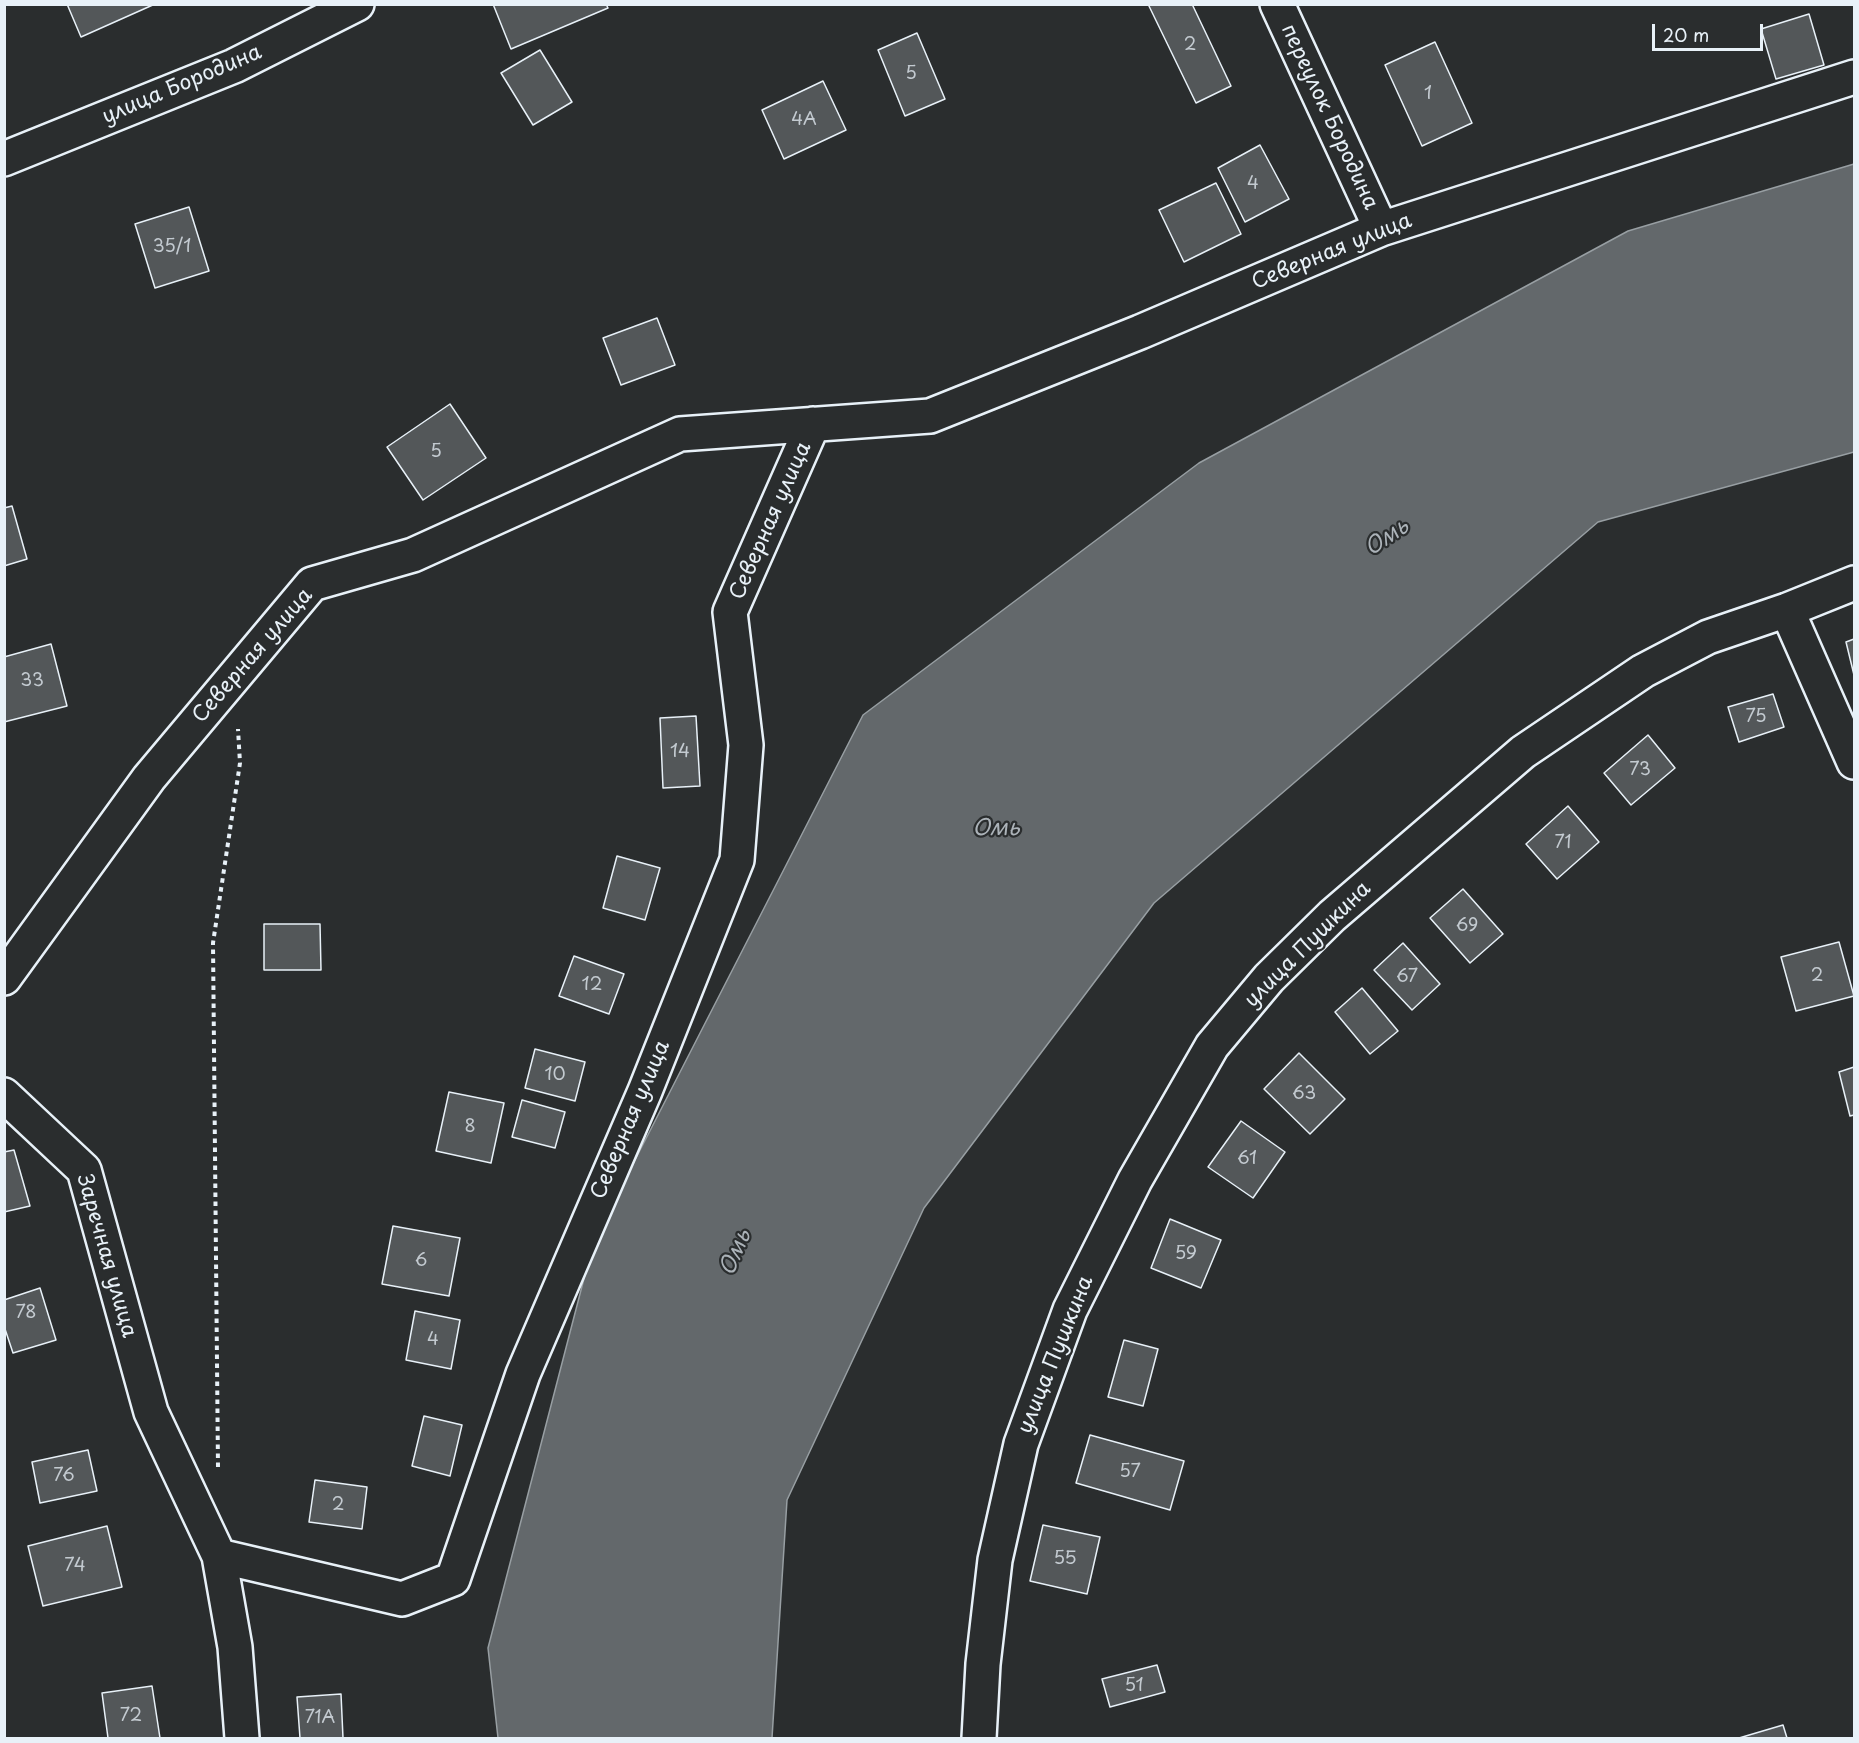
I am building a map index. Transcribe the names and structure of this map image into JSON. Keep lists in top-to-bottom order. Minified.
{"streets":{"street":["улица Бородина","переулок Бородина","Северная улица","улица Пушкина","Заречная улица"]},"crossings":[["переулок Бородина","Северная улица"],["Северная улица","Заречная улица"]],"water":["Омь"],"house_numbers":["2","5","1","4А","4","35/1","5","33","75","14","73","71","69","2","67","12","10","63","8","61","59","6","78","4","57","76","2","55","74","51","72","71А"],"scale_bar":"20 m"}
